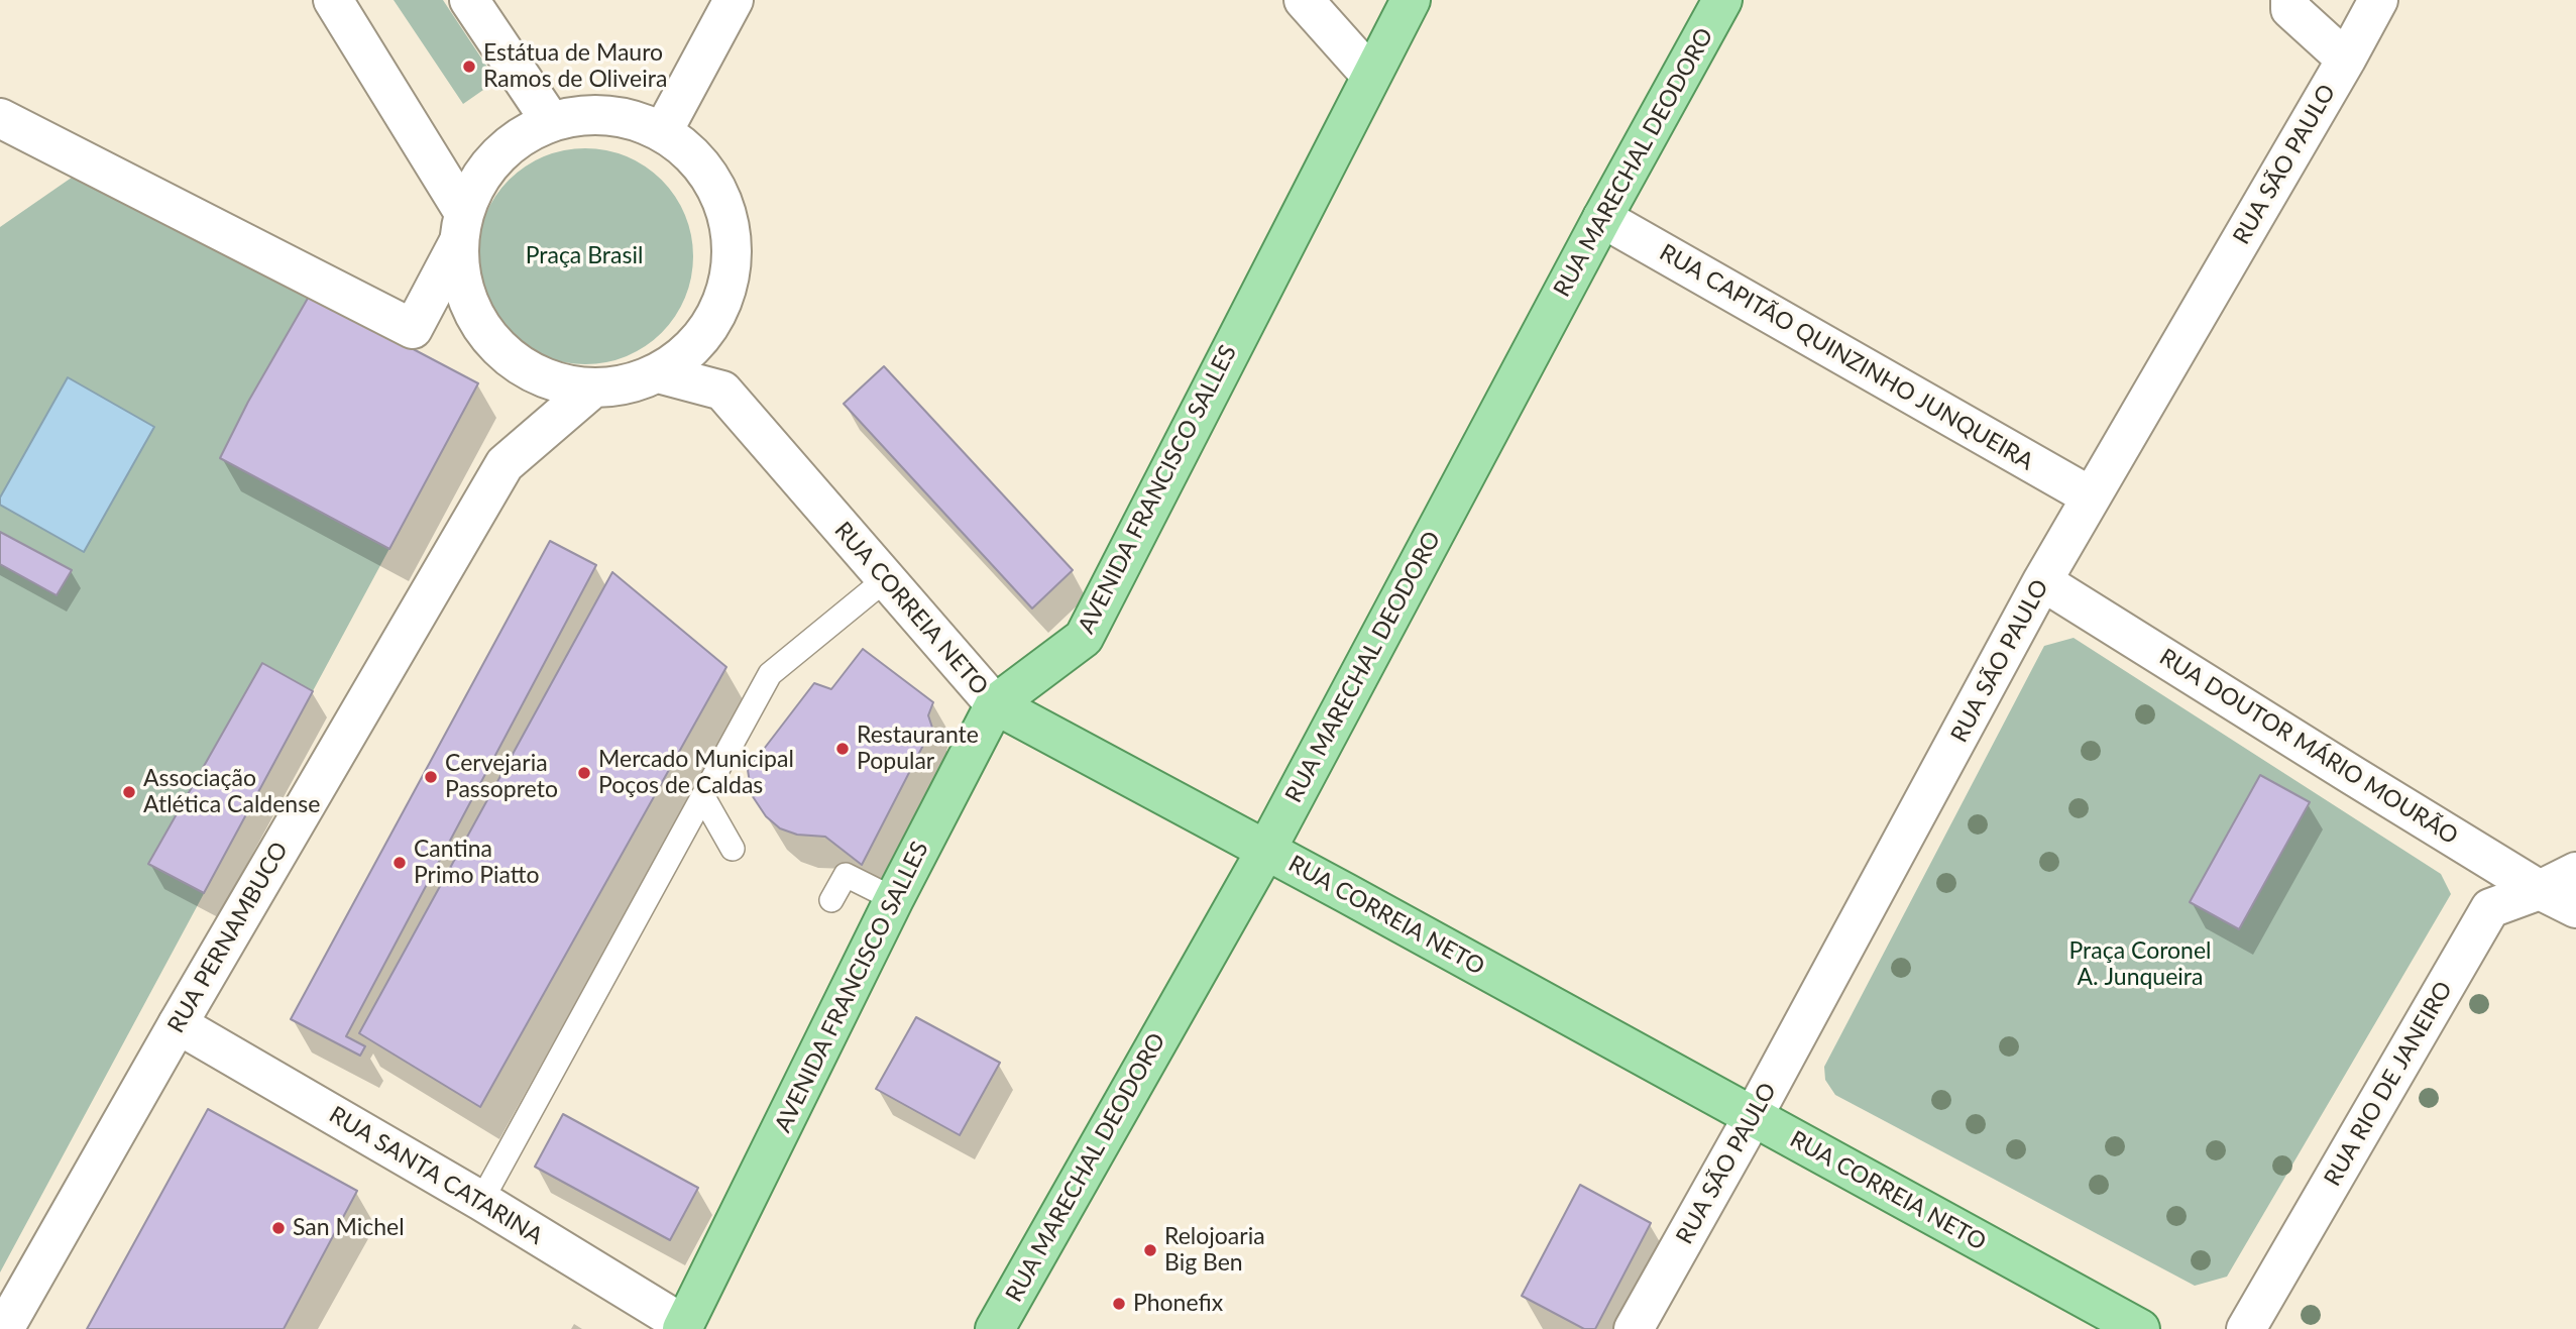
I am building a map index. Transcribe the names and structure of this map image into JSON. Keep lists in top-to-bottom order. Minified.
{"streets":{"main road":["RUA MARECHAL DEODORO","AVENIDA FRANCISCO SALLES","RUA CORREIA NETO"],"street":["RUA SÃO PAULO","RUA CAPITÃO QUINZINHO JUNQUEIRA","RUA DOUTOR MÁRIO MOURÃO","RUA PERNAMBUCO","RUA RIO DE JANEIRO","RUA SANTA CATARINA"]},"crossings":[["RUA MARECHAL DEODORO","RUA CAPITÃO QUINZINHO JUNQUEIRA"],["RUA MARECHAL DEODORO","RUA CORREIA NETO"],["RUA SÃO PAULO","RUA CAPITÃO QUINZINHO JUNQUEIRA"],["RUA SÃO PAULO","RUA CORREIA NETO"],["RUA SÃO PAULO","RUA DOUTOR MÁRIO MOURÃO"],["AVENIDA FRANCISCO SALLES","RUA CORREIA NETO"],["AVENIDA FRANCISCO SALLES","RUA SANTA CATARINA"],["RUA DOUTOR MÁRIO MOURÃO","RUA RIO DE JANEIRO"],["RUA PERNAMBUCO","RUA SANTA CATARINA"]],"parks":["Praça Brasil","Praça Coronel A. Junqueira"],"places":["Estátua de Mauro Ramos de Oliveira","Restaurante Popular","Mercado Municipal Poços de Caldas","Cervejaria Passopreto","Associação Atlética Caldense","Cantina Primo Piatto","San Michel","Relojoaria Big Ben","Phonefix"]}
